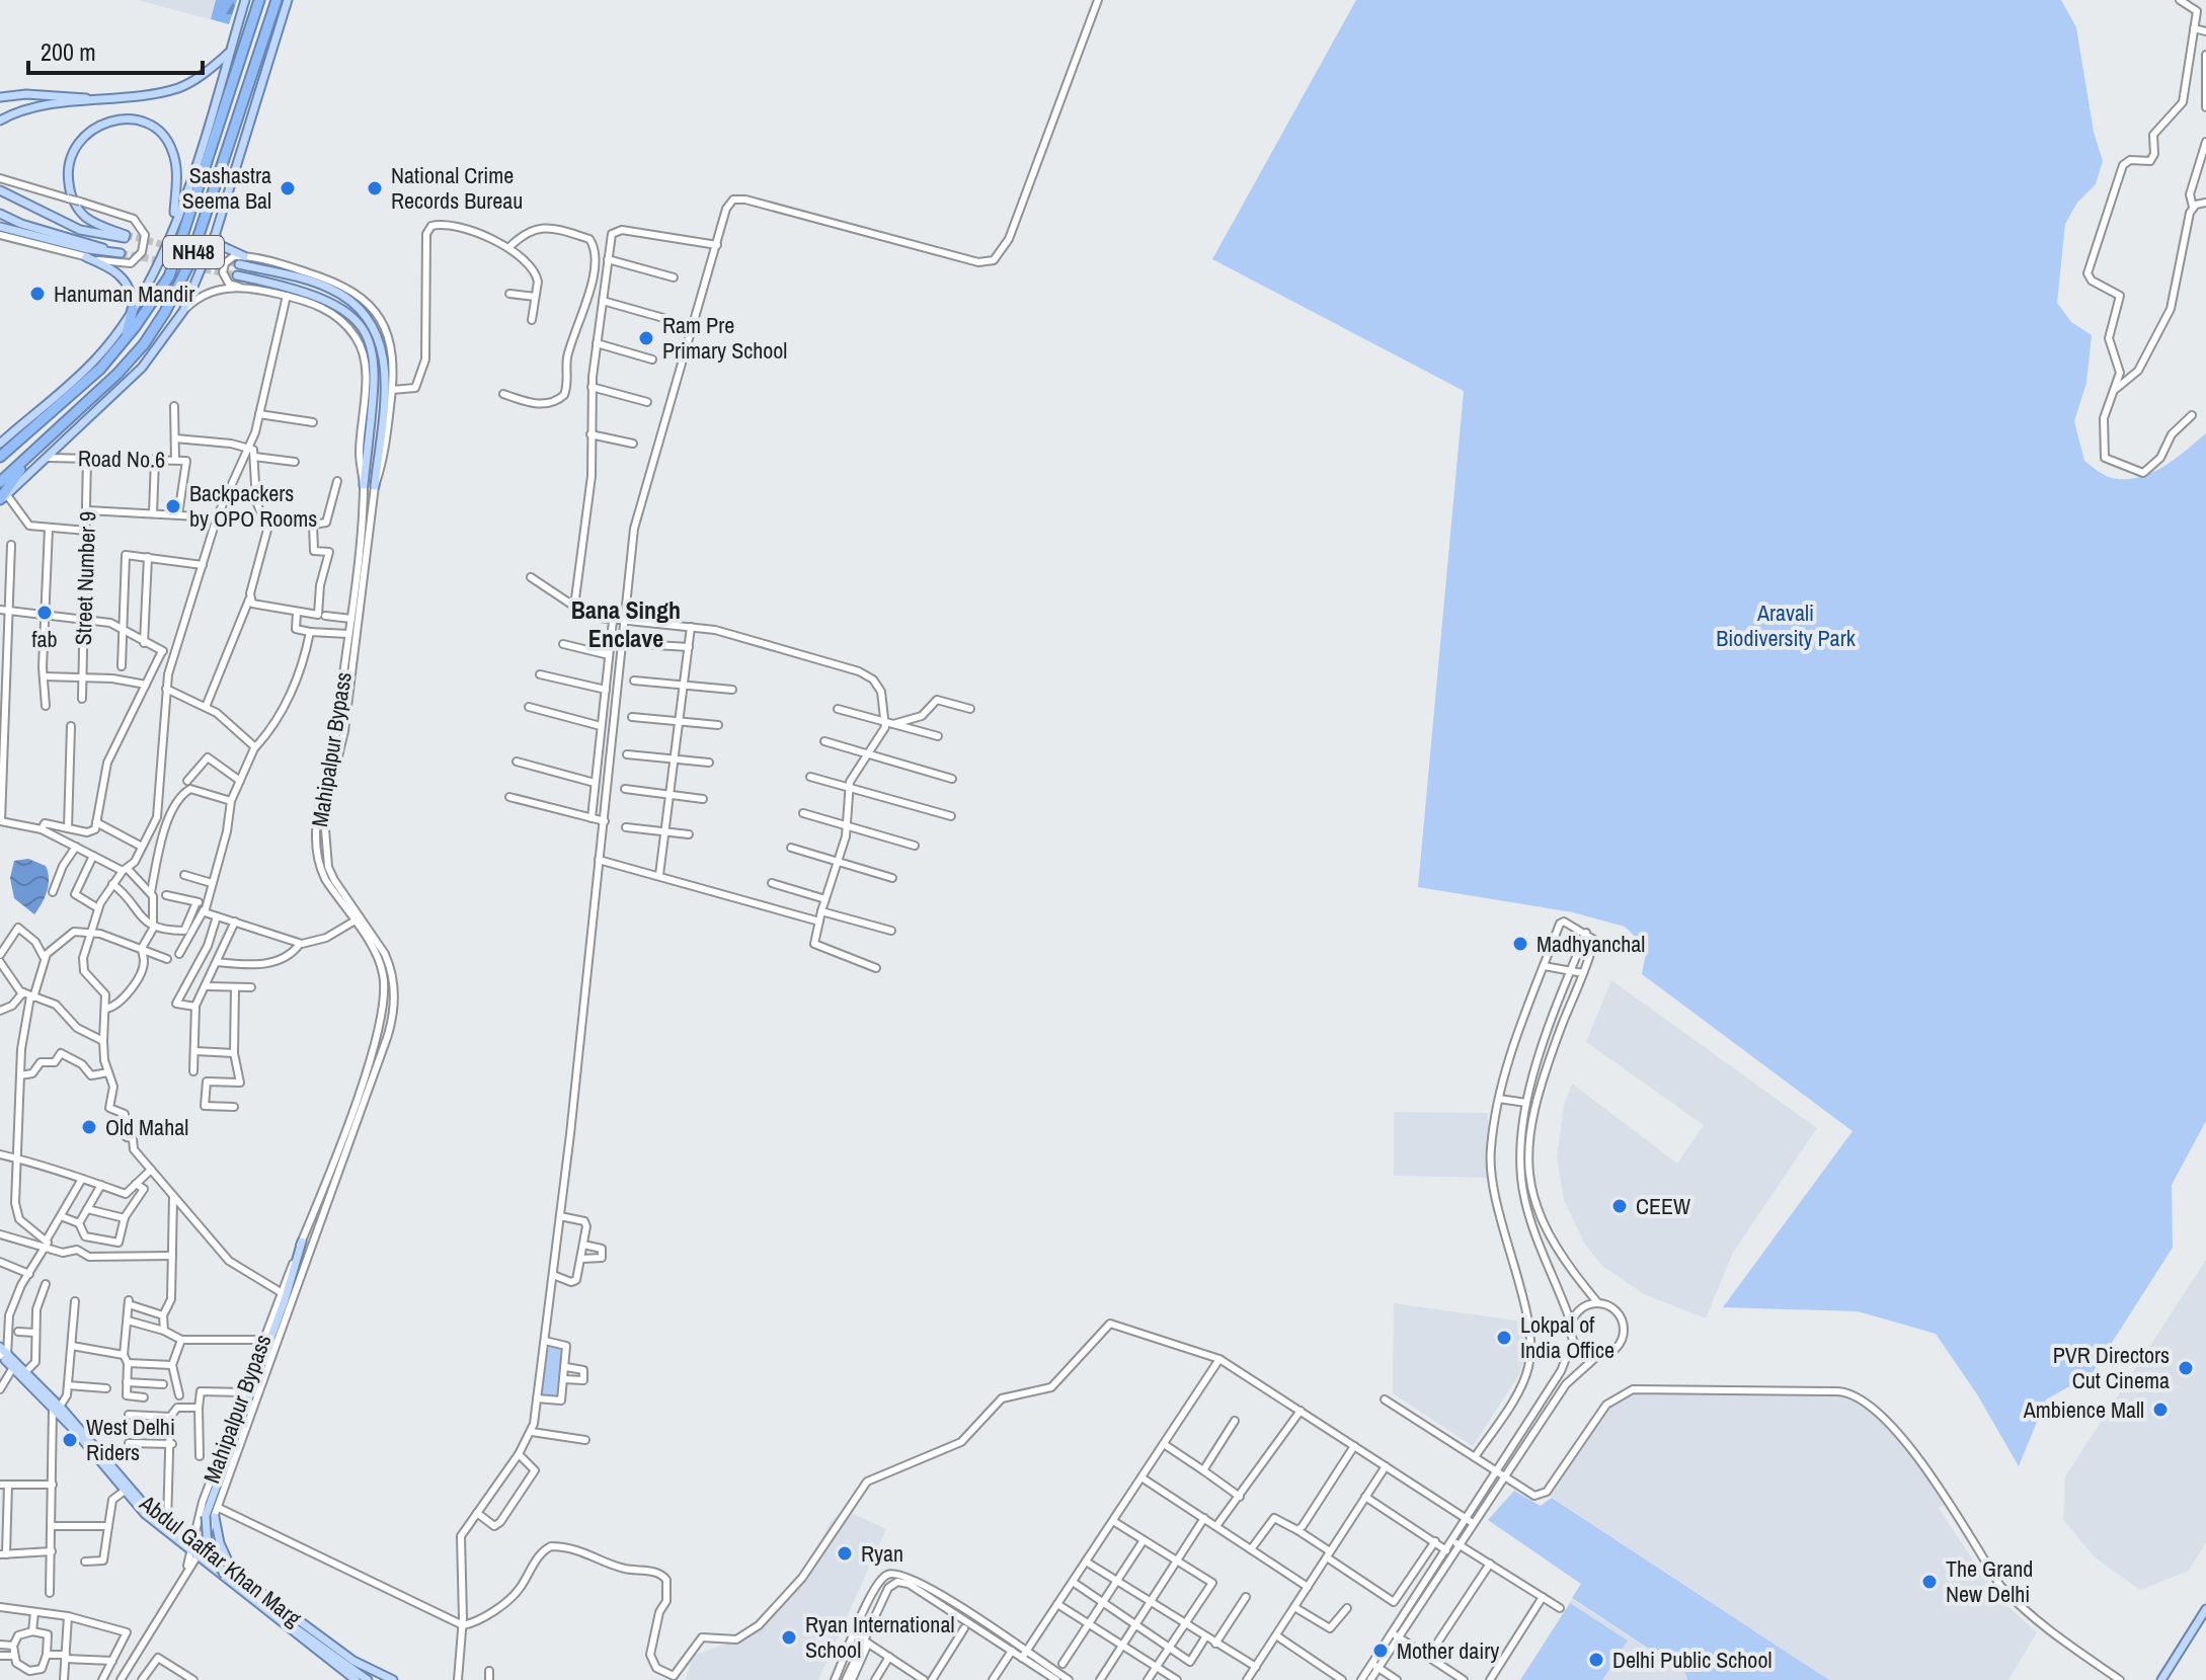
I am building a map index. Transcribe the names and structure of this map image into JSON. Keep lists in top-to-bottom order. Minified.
{"streets":{"highway":["NH48"],"main road":["Abdul Gaffar Khan Marg"],"street":["Road No.6","Street Number 9","Mahipalpur Bypass"]},"crossings":[["Road No.6","Street Number 9"],["Mahipalpur Bypass","Abdul Gaffar Khan Marg"]],"districts":["Bana Singh Enclave"],"parks":["Aravali Biodiversity Park"],"places":["Sashastra Seema Bal","National Crime Records Bureau","Hanuman Mandir","Ram Pre Primary School","Backpackers by OPO Rooms","fab","Madhyanchal","Old Mahal","CEEW","Lokpal of India Office","PVR Directors Cut Cinema","Ambience Mall","West Delhi Riders","Ryan","The Grand New Delhi","Ryan International School","Mother dairy","Delhi Public School"],"scale_bar":"200 m"}
